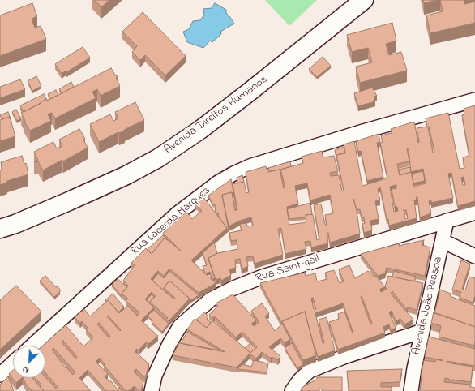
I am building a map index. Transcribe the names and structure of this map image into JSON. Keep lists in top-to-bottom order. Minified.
{"streets":{"main road":["Avenida Direitos Humanos"],"street":["Rua Lacerda Marques","Rua Saint-gail","Avenida João Pessoa"]},"crossings":[["Rua Saint-gail","Avenida João Pessoa"]],"north":"bottom left"}
